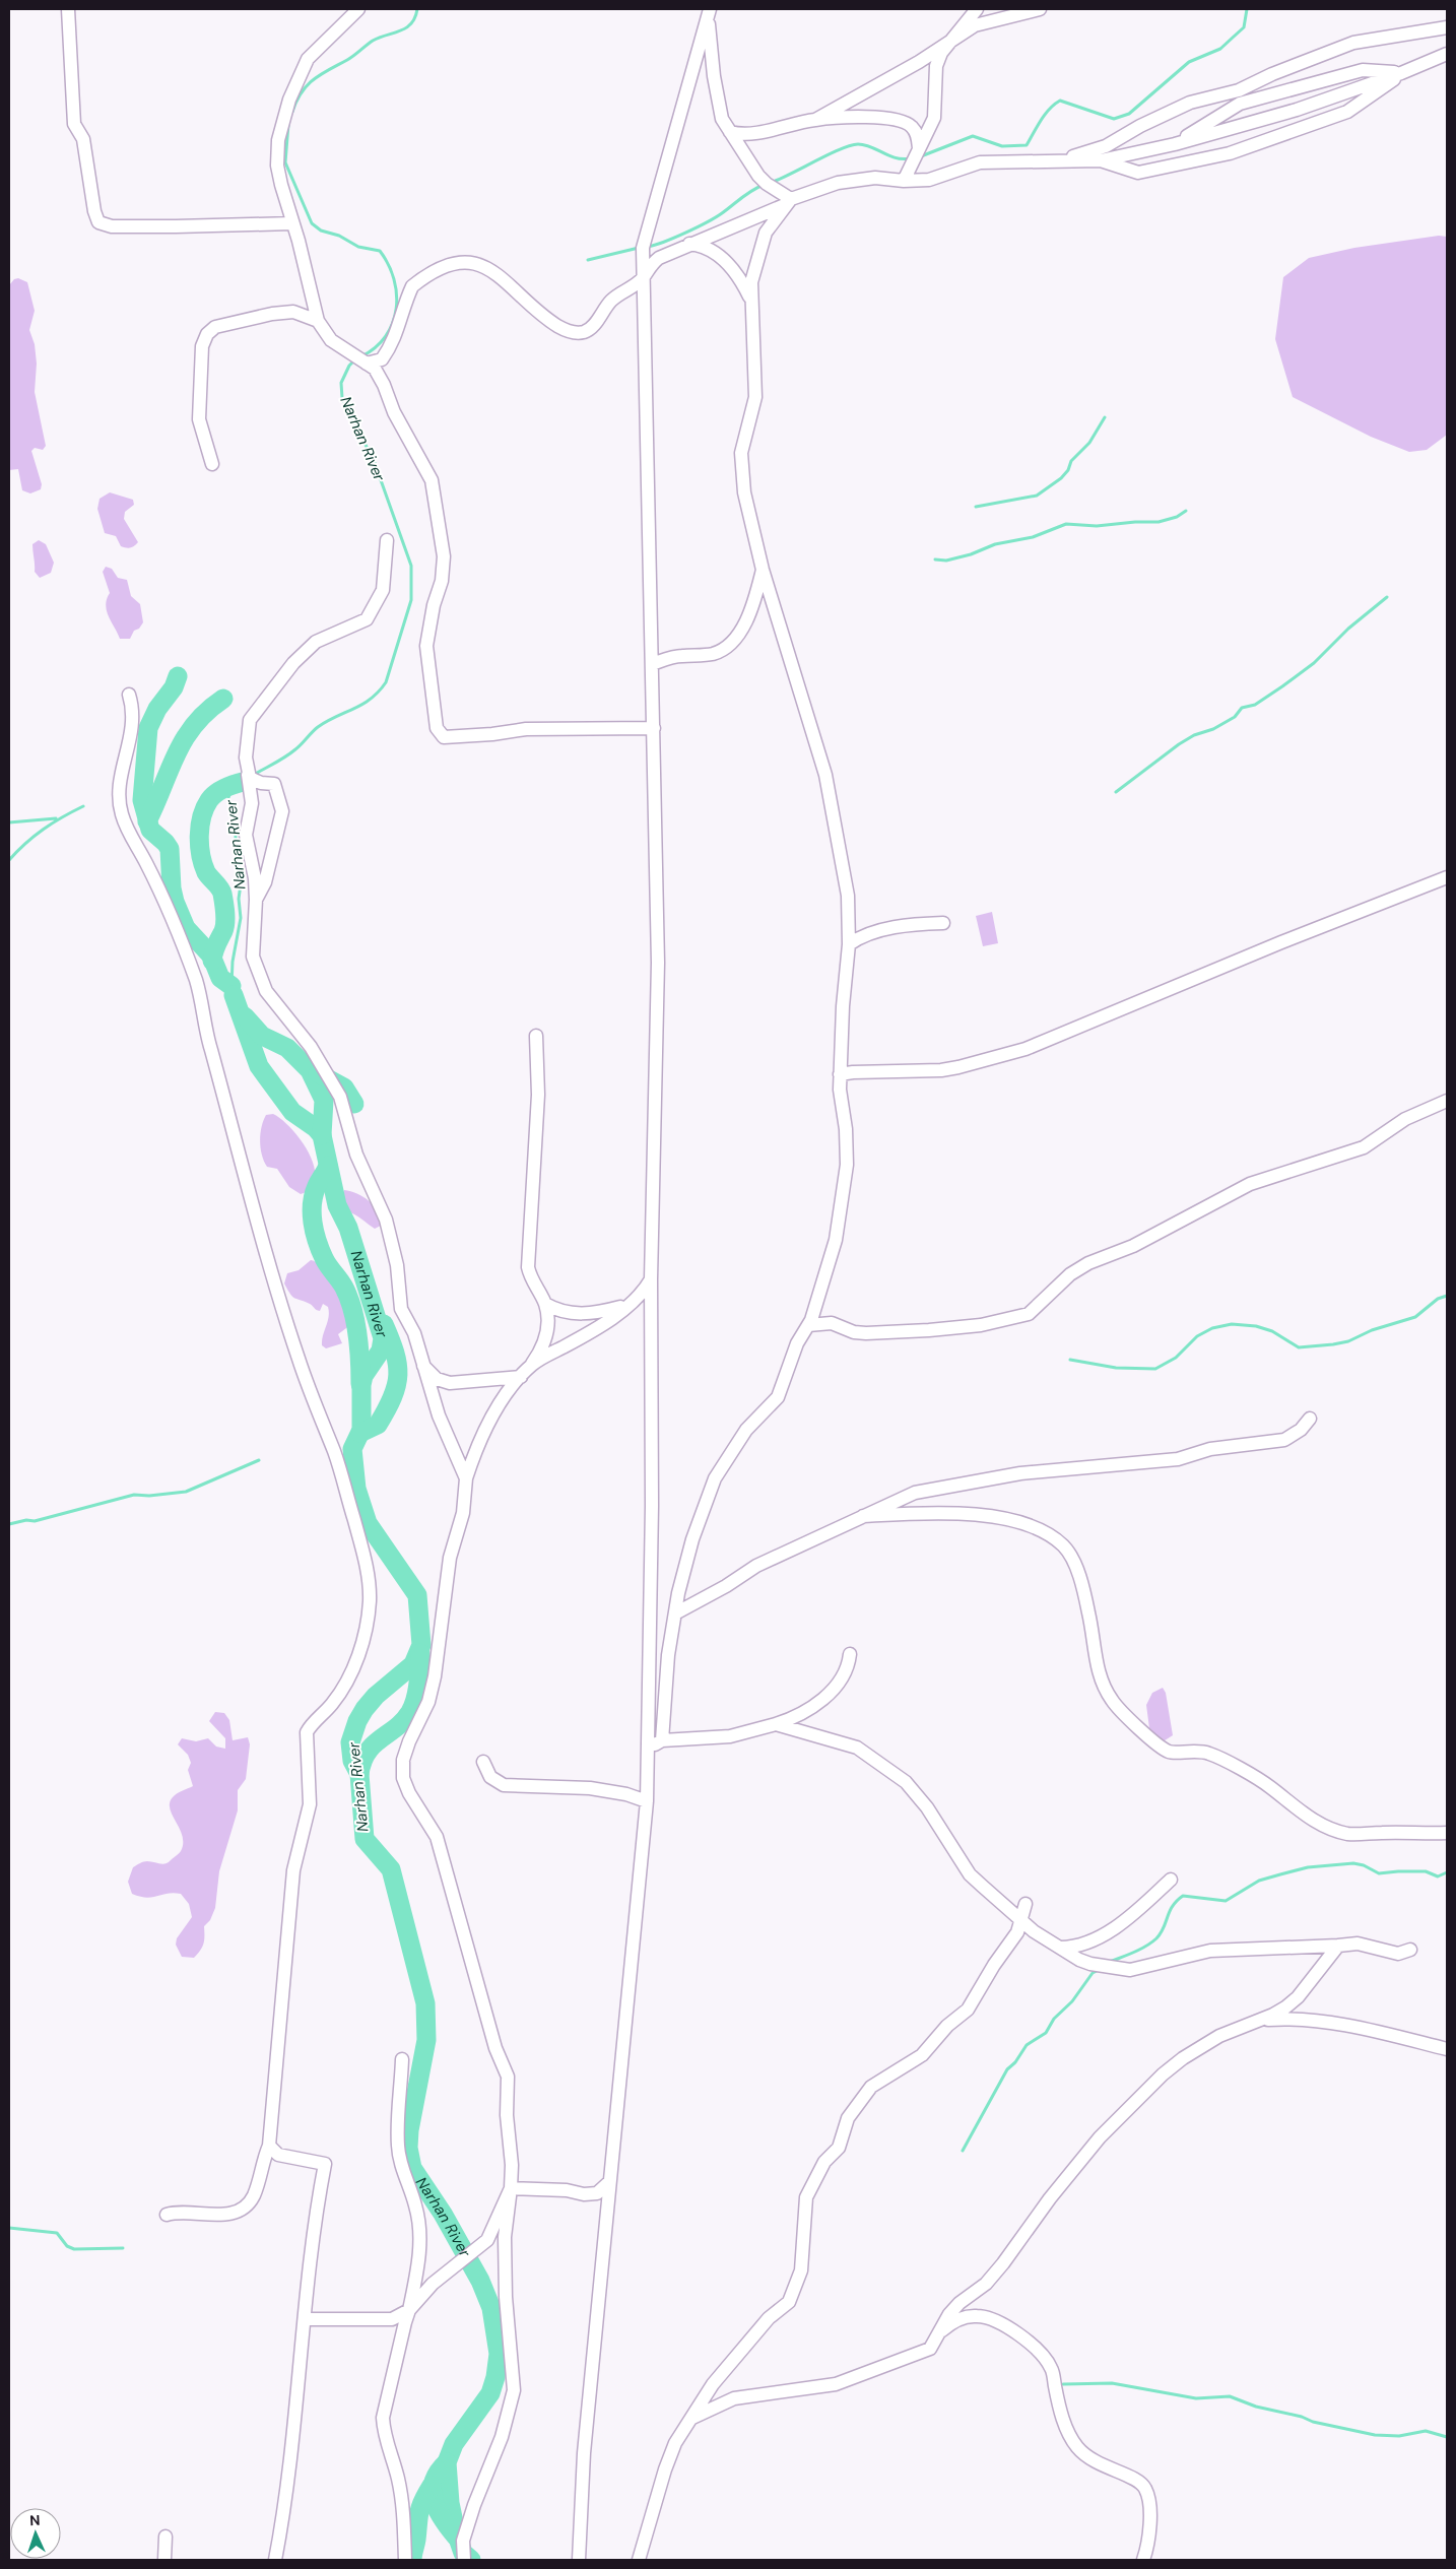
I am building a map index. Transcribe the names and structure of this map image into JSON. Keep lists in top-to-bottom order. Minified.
{"water":["Narhan River"],"north":"top"}
